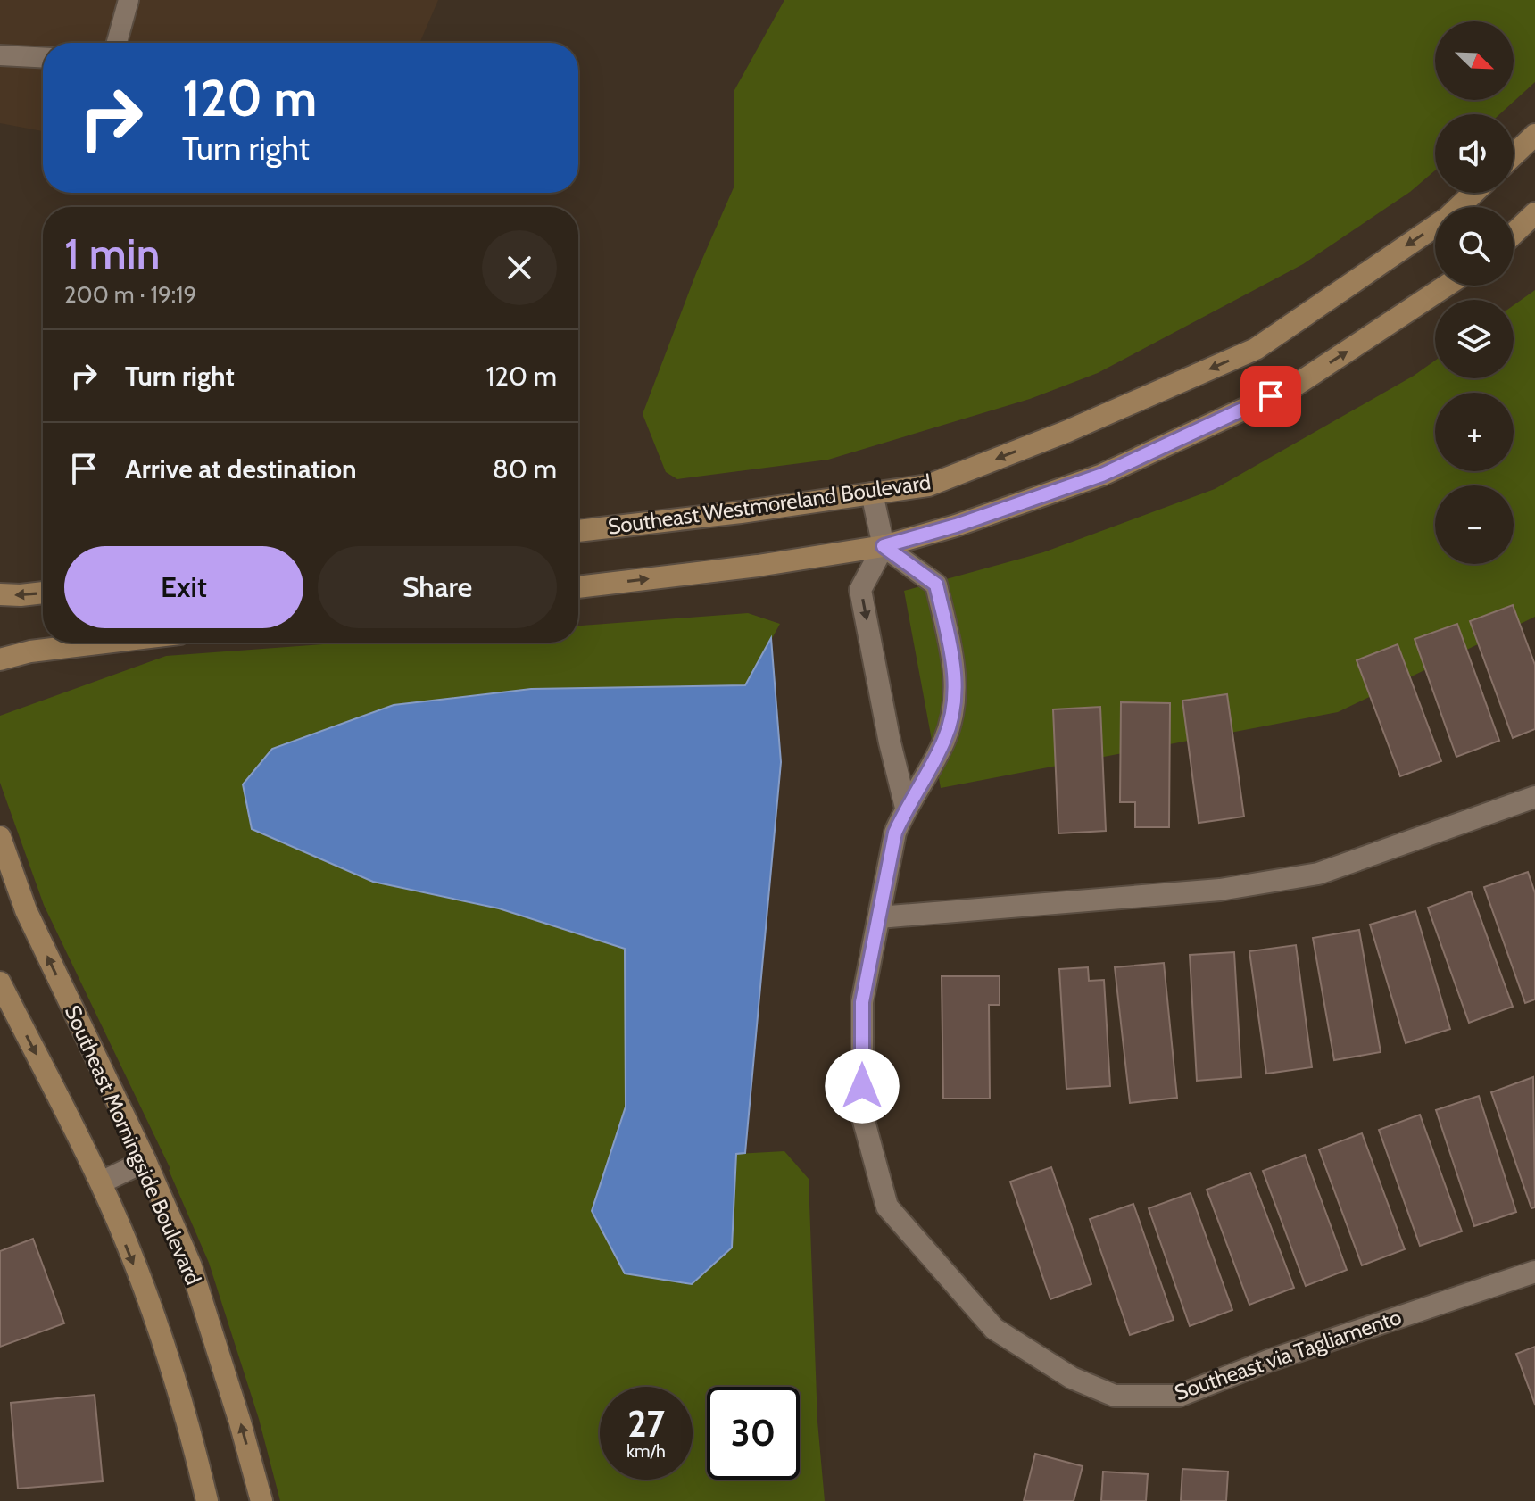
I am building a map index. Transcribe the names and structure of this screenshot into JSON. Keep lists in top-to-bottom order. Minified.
{"streets":{"street":["Southeast Westmoreland Boulevard","Southeast Morningside Boulevard","Southeast via Tagliamento"]},"north":"bottom right","page":{"map_buttons":["+","−"],"turn":["120 m","Turn right"],"heading":["1 min","200 m · 19:19"],"list":[{"name":"Turn right","value":"120 m"},{"name":"Arrive at destination","value":"80 m"}],"buttons":["Exit","Share"],"speed":"27 km/h","limit":"30"}}
